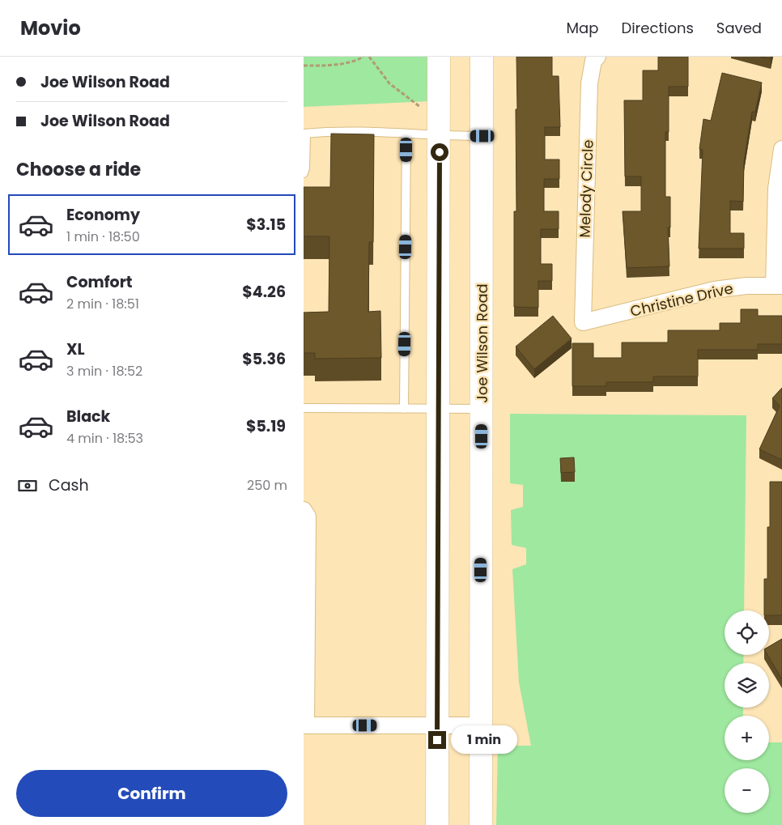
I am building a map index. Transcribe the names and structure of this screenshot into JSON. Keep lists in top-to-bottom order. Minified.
{"streets":{"main road":["Joe Wilson Road"],"street":["Melody Circle","Christine Drive"]},"crossings":[["Melody Circle","Christine Drive"]],"page":{"header":"Movio","nav":["Map","Directions","Saved"],"banner":["Joe Wilson Road","Joe Wilson Road"],"heading":"Choose a ride","list":[{"name":"Economy","note":"1 min · 18:50","value":"$3.15"},{"name":"Comfort","note":"2 min · 18:51","value":"$4.26"},{"name":"XL","note":"3 min · 18:52","value":"$5.36"},{"name":"Black","note":"4 min · 18:53","value":"$5.19"}],"pay":["Cash","250 m"],"map_buttons":["+","−"],"bubble":"1 min","buttons":"Confirm"}}
